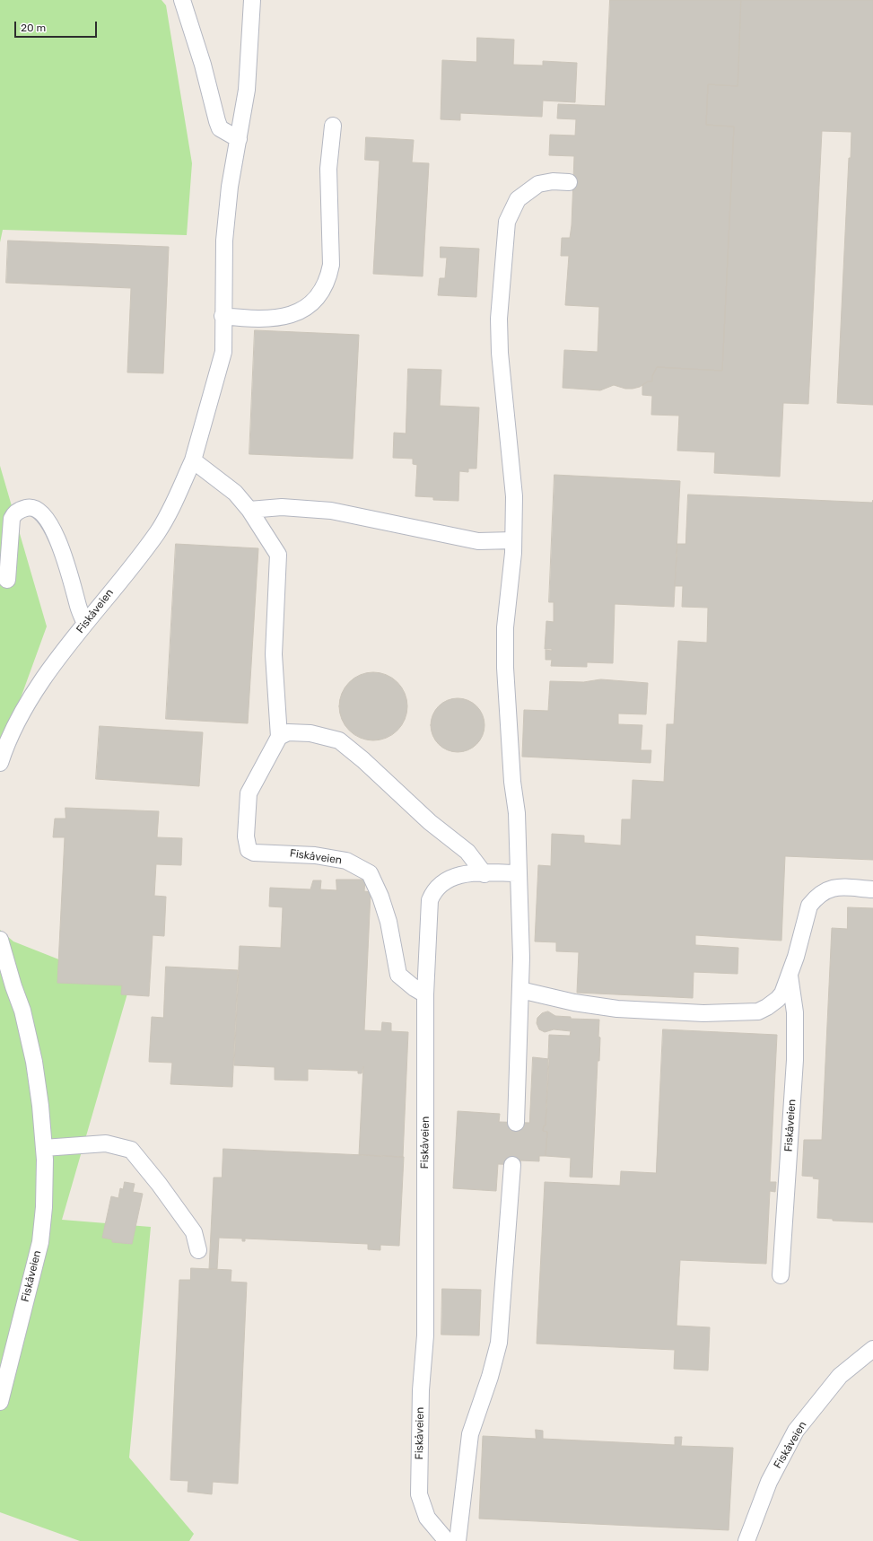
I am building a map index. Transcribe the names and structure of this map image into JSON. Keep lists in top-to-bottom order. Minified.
{"streets":{"lane":["Fiskåveien"]},"scale_bar":"20 m"}
